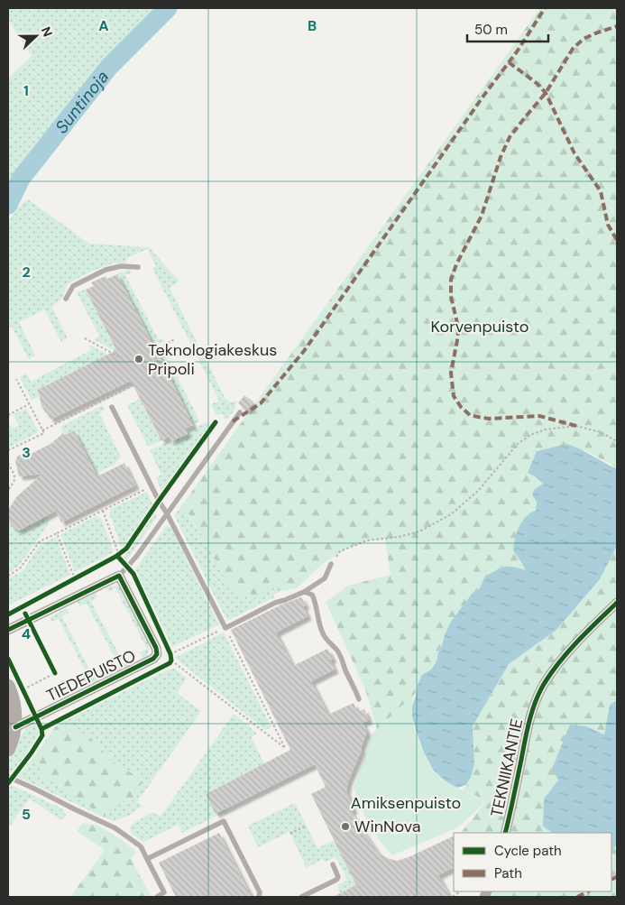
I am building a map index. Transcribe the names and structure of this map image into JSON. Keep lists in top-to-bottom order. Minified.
{"streets":{"street":["TIEDEPUISTO","TEKNIIKANTIE"]},"water":["Suntinoja"],"parks":["Korvenpuisto","Amiksenpuisto"],"places":["Teknologiakeskus Pripoli","WinNova"],"legend":["Cycle path","Path"],"scale_bar":"50 m","north":"right","grid":{"columns":["A","B"],"rows":["1","2","3","4","5"]}}
